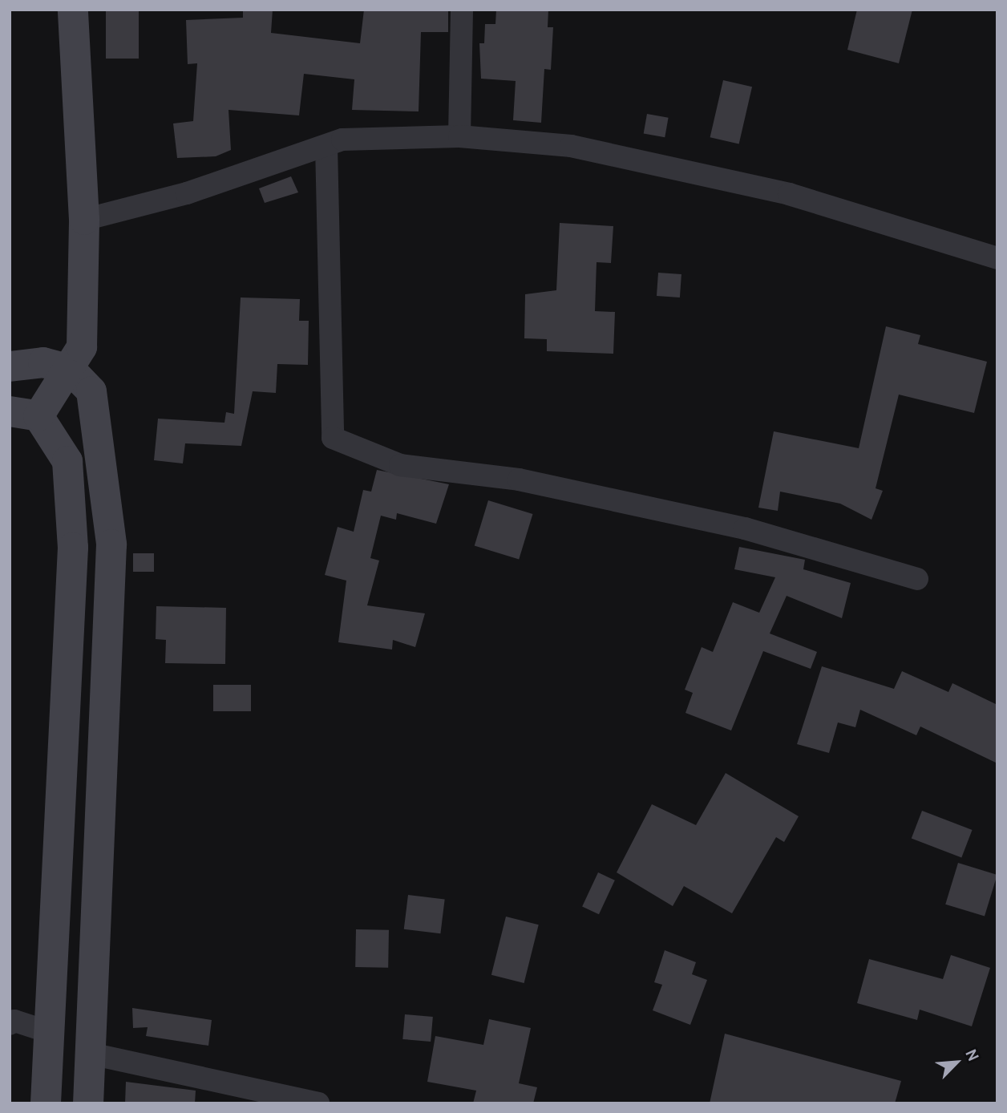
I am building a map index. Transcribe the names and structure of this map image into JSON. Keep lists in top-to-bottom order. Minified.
{"north":"top right"}
